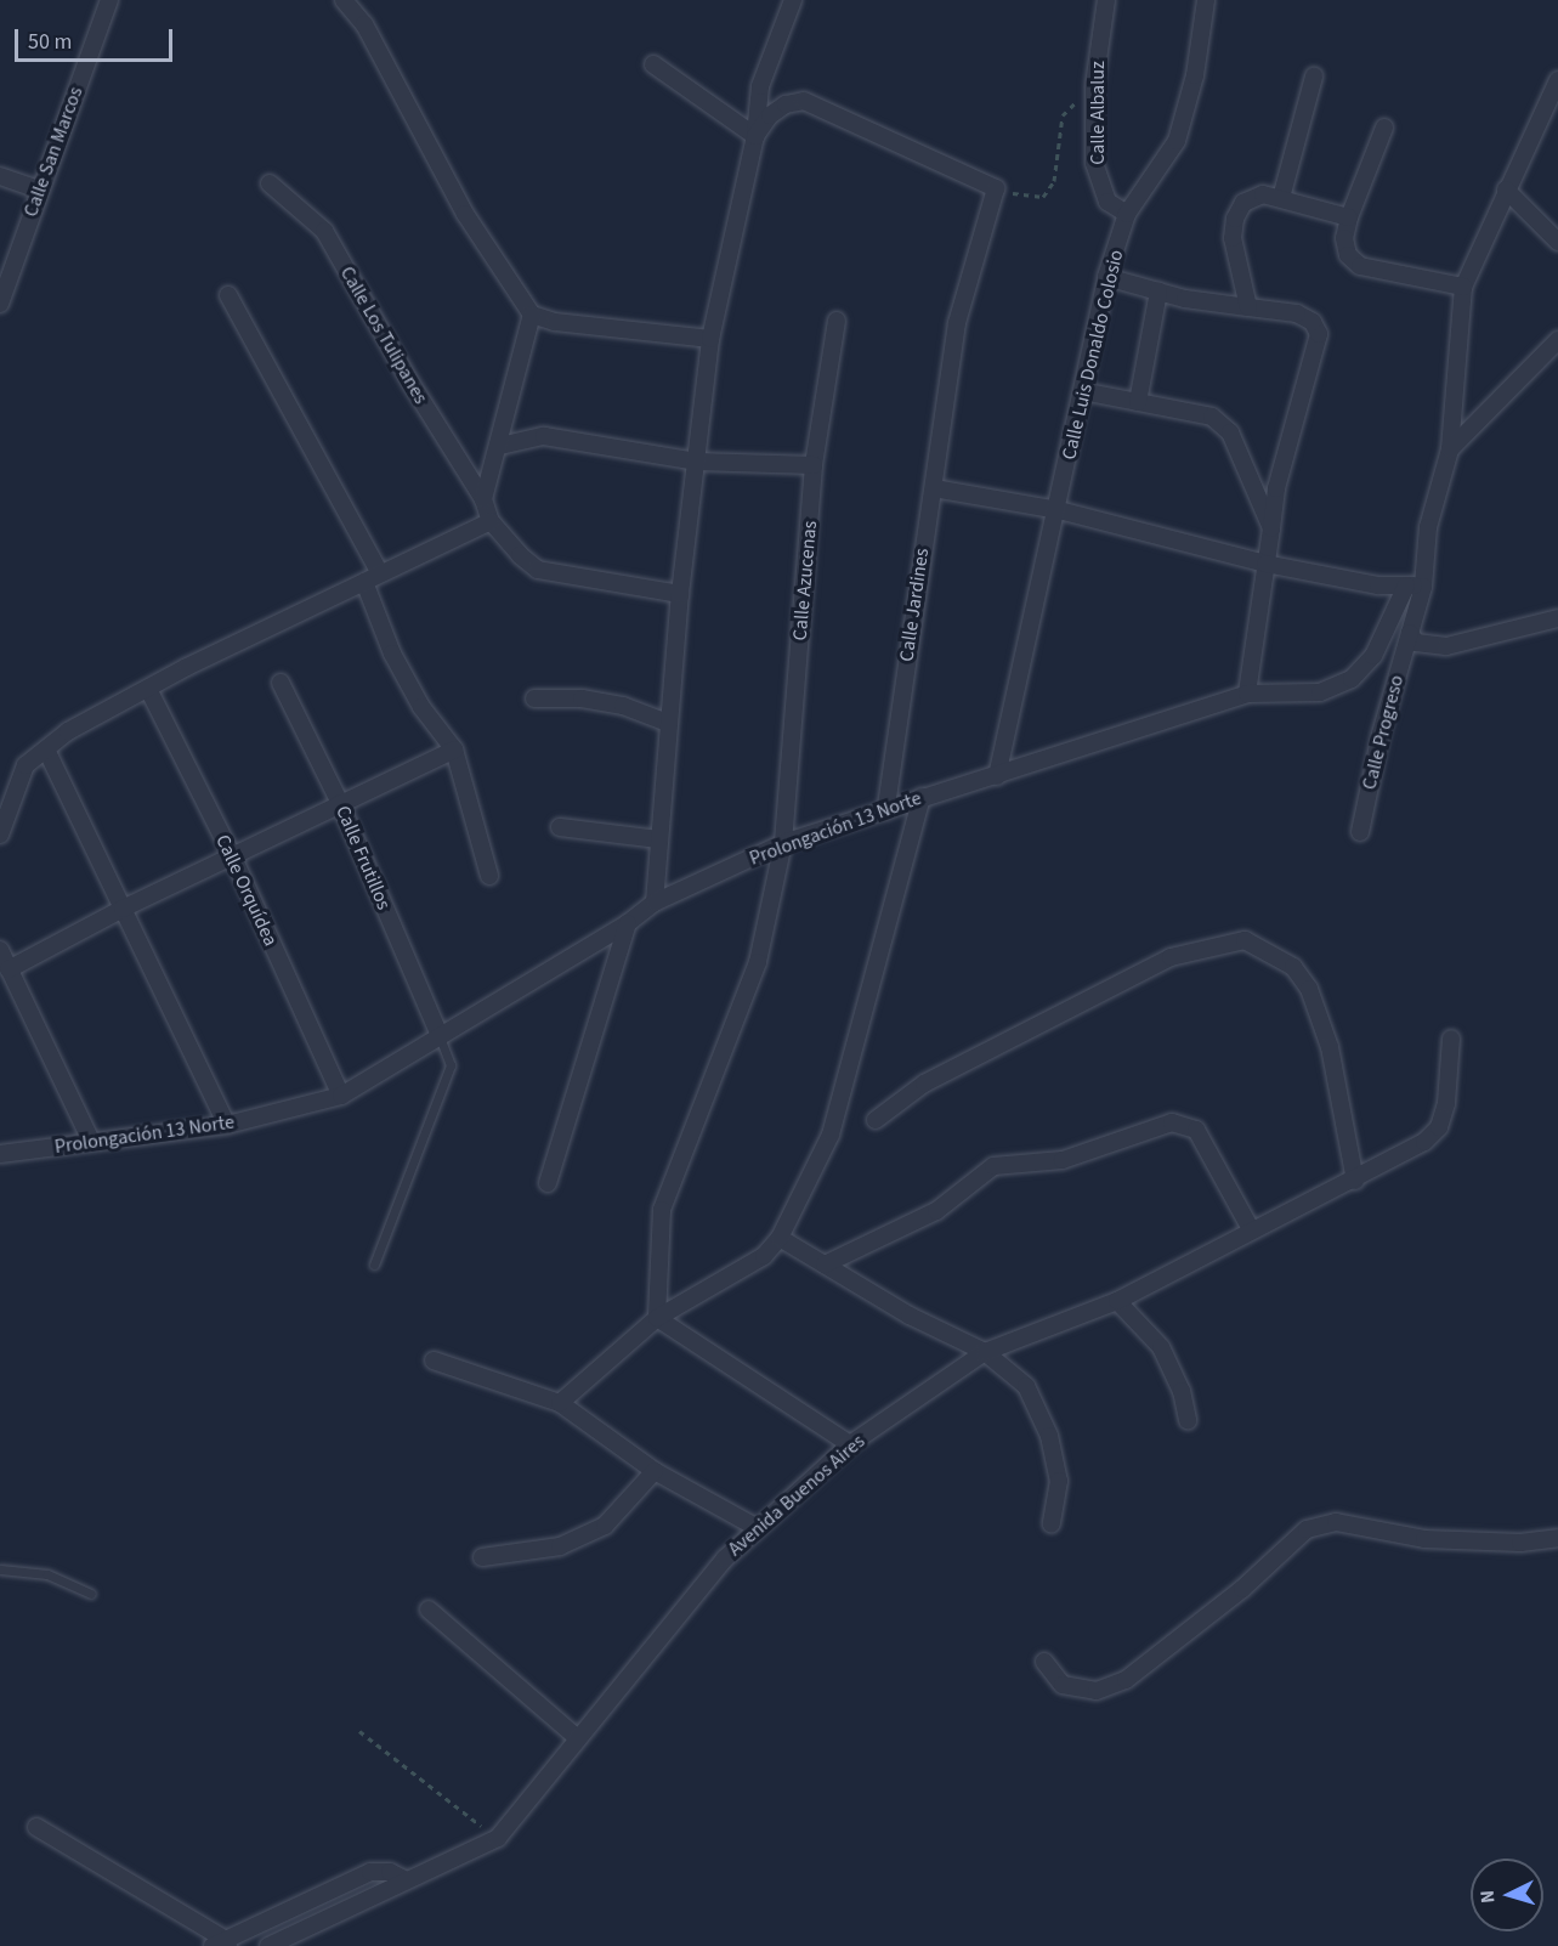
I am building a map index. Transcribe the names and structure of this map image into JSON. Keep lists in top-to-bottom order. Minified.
{"streets":{"street":["Calle Albaluz","Calle San Marcos","Calle Los Tulipanes","Calle Luis Donaldo Colosio","Calle Azucenas","Calle Jardines","Calle Progreso","Prolongación 13 Norte","Calle Frutillos","Calle Orquídea","Avenida Buenos Aires"]},"crossings":[["Calle Albaluz","Calle Luis Donaldo Colosio"],["Calle Luis Donaldo Colosio","Prolongación 13 Norte"],["Calle Azucenas","Prolongación 13 Norte"],["Calle Jardines","Prolongación 13 Norte"],["Calle Progreso","Prolongación 13 Norte"],["Prolongación 13 Norte","Calle Frutillos"],["Prolongación 13 Norte","Calle Orquídea"]],"scale_bar":"50 m","north":"left"}
